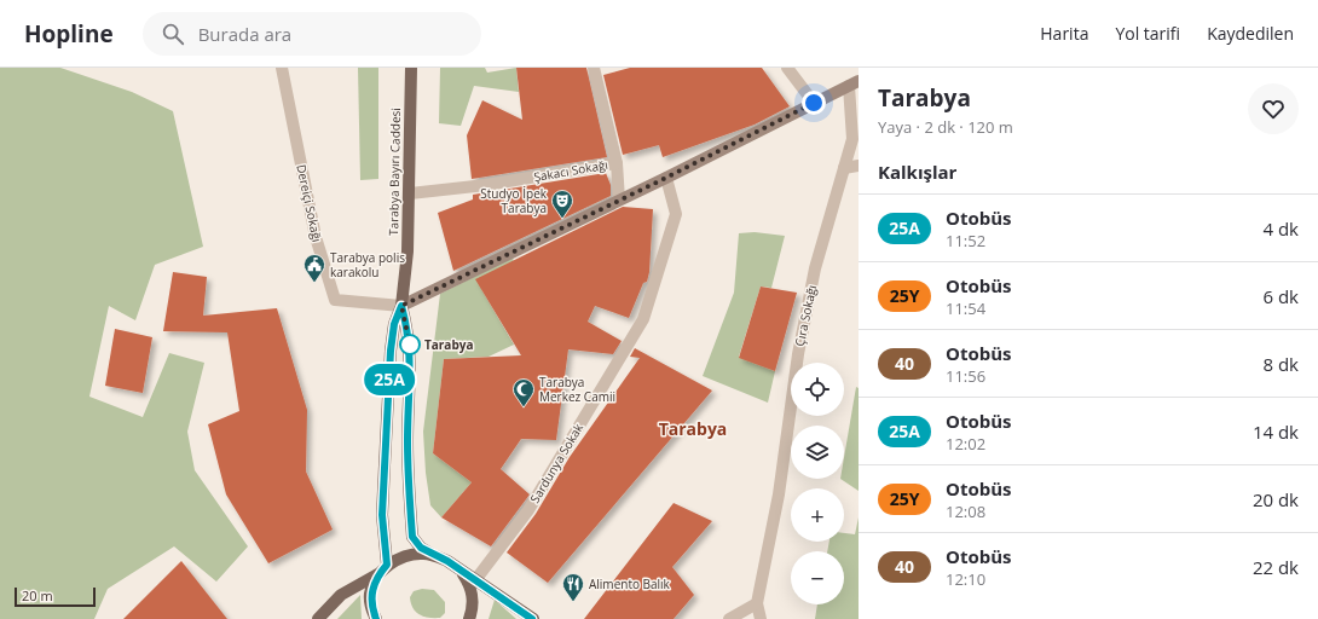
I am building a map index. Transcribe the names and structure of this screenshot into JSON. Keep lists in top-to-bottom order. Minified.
{"streets":{"main road":["Tarabya Bayırı Caddesi"],"street":["Şakacı Sokağı","Dereiçi Sokağı","Çıra Sokağı","Sardunya Sokak"]},"crossings":[["Şakacı Sokağı","Tarabya Bayırı Caddesi"],["Tarabya Bayırı Caddesi","Dereiçi Sokağı"],["Tarabya Bayırı Caddesi","Sardunya Sokak"]],"districts":["Tarabya"],"places":{"theatre":["Studyo İpek Tarabya"],"public building":["Tarabya polis karakolu"],"other":["Tarabya"],"mosque":["Tarabya Merkez Camii"],"restaurant":["Alimento Balık"]},"lines":["bus line 25A"],"scale_bar":"20 m","page":{"header":"Hopline","search":"Burada ara","nav":["Harita","Yol tarifi","Kaydedilen"],"on_map":"25A","heading":[["Tarabya","Yaya · 2 dk · 120 m"],"Kalkışlar"],"list":[{"mark":"25A","name":"Otobüs","note":"11:52","value":"4 dk"},{"mark":"25Y","name":"Otobüs","note":"11:54","value":"6 dk"},{"mark":"40","name":"Otobüs","note":"11:56","value":"8 dk"},{"mark":"25A","name":"Otobüs","note":"12:02","value":"14 dk"},{"mark":"25Y","name":"Otobüs","note":"12:08","value":"20 dk"},{"mark":"40","name":"Otobüs","note":"12:10","value":"22 dk"}],"map_buttons":["+","−"],"scale":"20 m"}}
